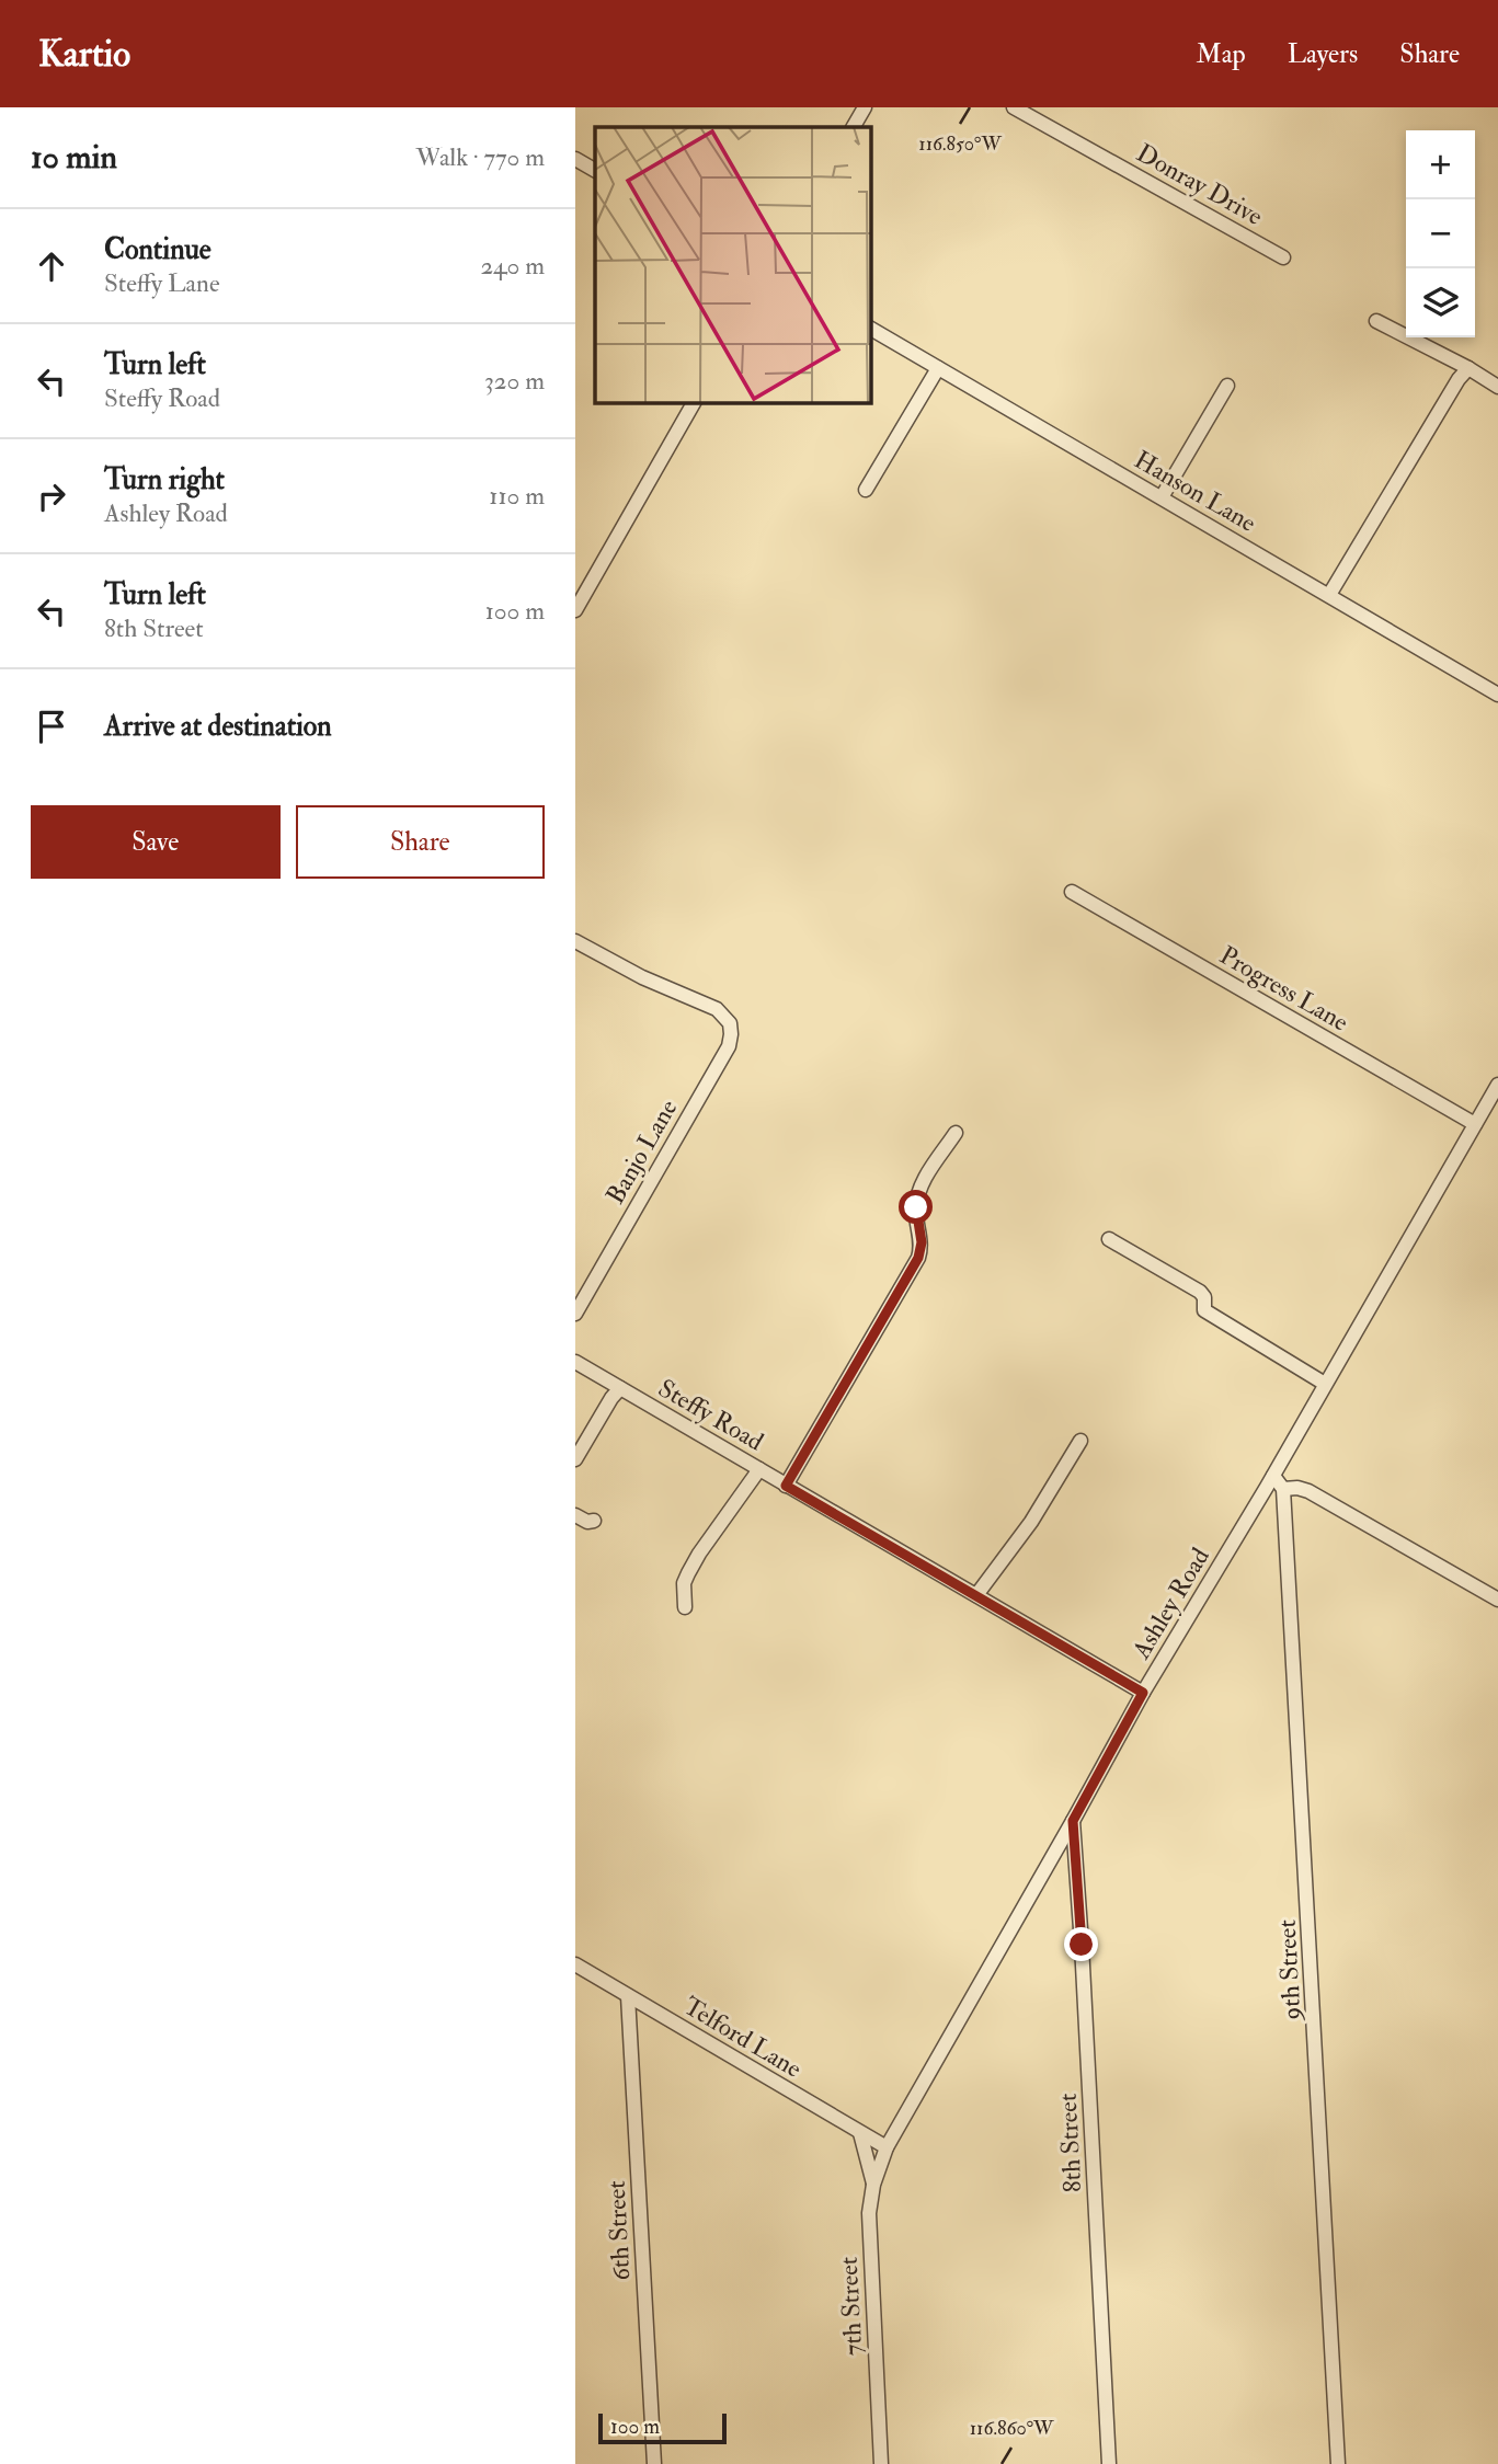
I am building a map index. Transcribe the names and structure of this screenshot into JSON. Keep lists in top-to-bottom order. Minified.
{"streets":{"street":["Donray Drive","Hanson Lane","Progress Lane","Banjo Lane","Steffy Road","Ashley Road","9th Street","Telford Lane","8th Street","6th Street","7th Street"]},"crossings":[["Progress Lane","Ashley Road"],["Steffy Road","Ashley Road"],["Ashley Road","Telford Lane"],["Ashley Road","8th Street"],["Ashley Road","7th Street"],["Telford Lane","6th Street"],["Telford Lane","7th Street"]],"scale_bar":"100 m","page":{"header":"Kartio","nav":["Map","Layers","Share"],"heading":["10 min","Walk · 770 m"],"map_buttons":["+","−"],"list":[["Continue","Steffy Lane","240 m"],["Turn left","Steffy Road","320 m"],["Turn right","Ashley Road","110 m"],["Turn left","8th Street","100 m"],"Arrive at destination"],"buttons":["Save","Share"],"scale":"100 m"},"coordinates":["116.850°W","116.860°W"]}
